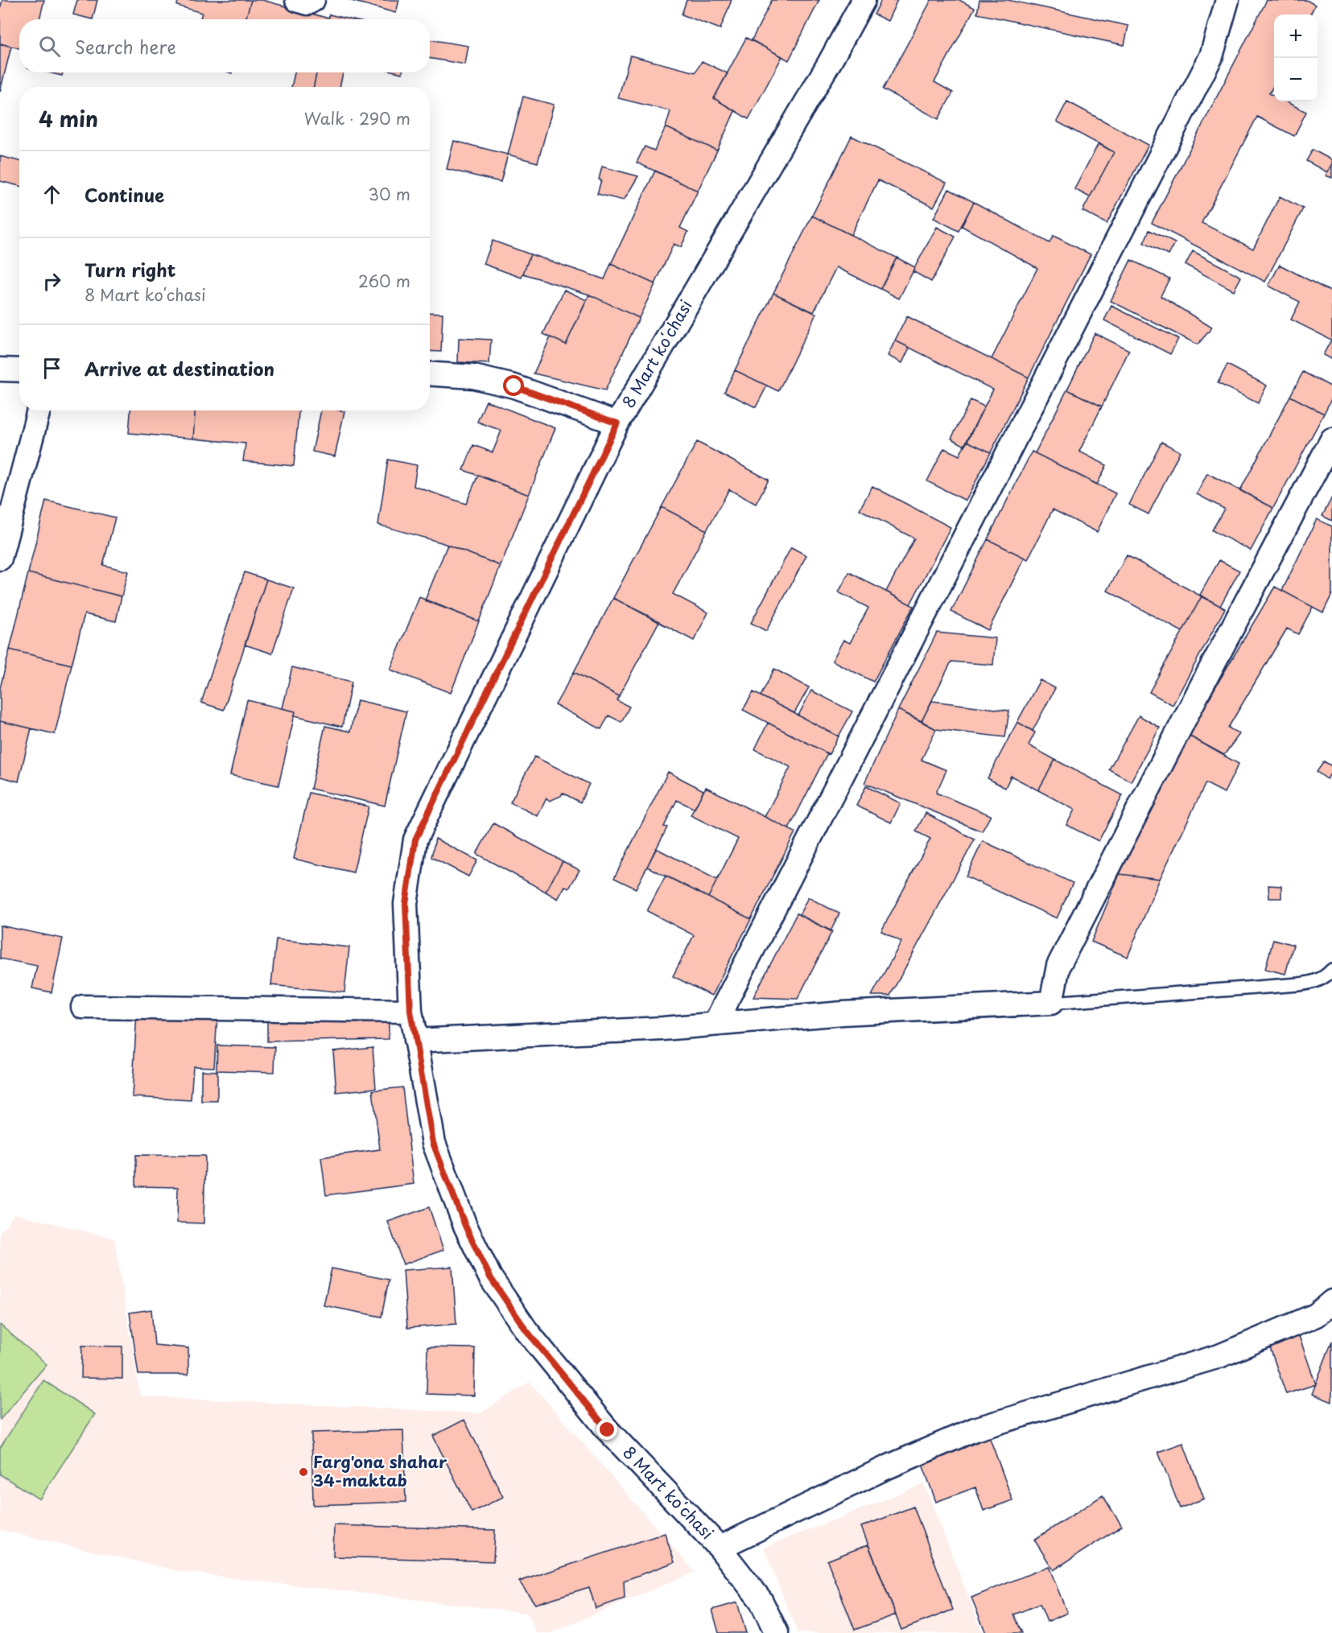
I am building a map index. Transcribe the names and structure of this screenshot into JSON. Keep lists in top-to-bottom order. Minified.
{"streets":{"street":["8 Mart koʻchasi"]},"places":["Farg'ona shahar 34-maktab"],"page":{"map_buttons":["+","−"],"search":"Search here","heading":["4 min","Walk · 290 m"],"list":[["Continue","30 m"],["Turn right","8 Mart koʻchasi","260 m"],"Arrive at destination"]}}
